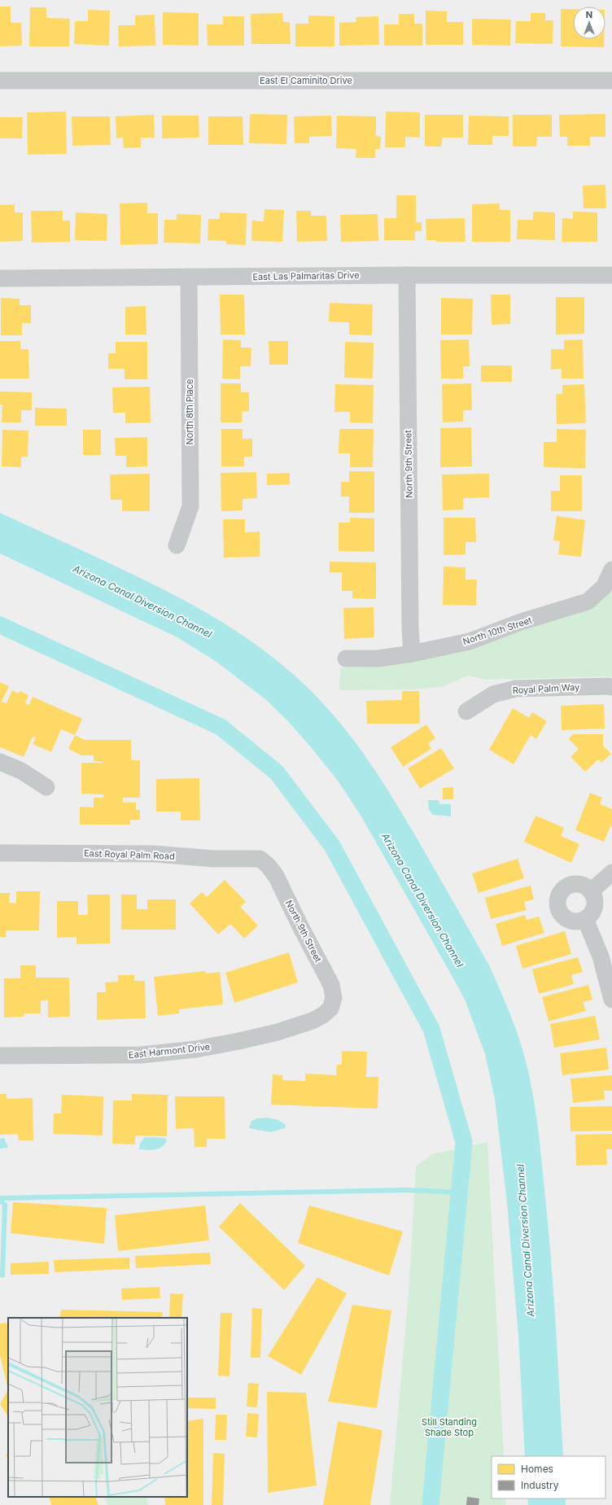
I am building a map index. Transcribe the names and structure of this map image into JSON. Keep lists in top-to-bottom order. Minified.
{"streets":{"street":["East El Caminito Drive","East Las Palmaritas Drive","North 8th Place","North 9th Street","North 10th Street","Royal Palm Way","East Royal Palm Road","East Harmont Drive"]},"crossings":[["East Las Palmaritas Drive","North 8th Place"],["East Las Palmaritas Drive","North 9th Street"],["North 9th Street","North 10th Street"],["North 9th Street","East Royal Palm Road"],["North 9th Street","East Harmont Drive"]],"water":["Arizona Canal Diversion Channel"],"parks":["Still Standing Shade Stop"],"legend":["Homes","Industry"],"north":"top"}
